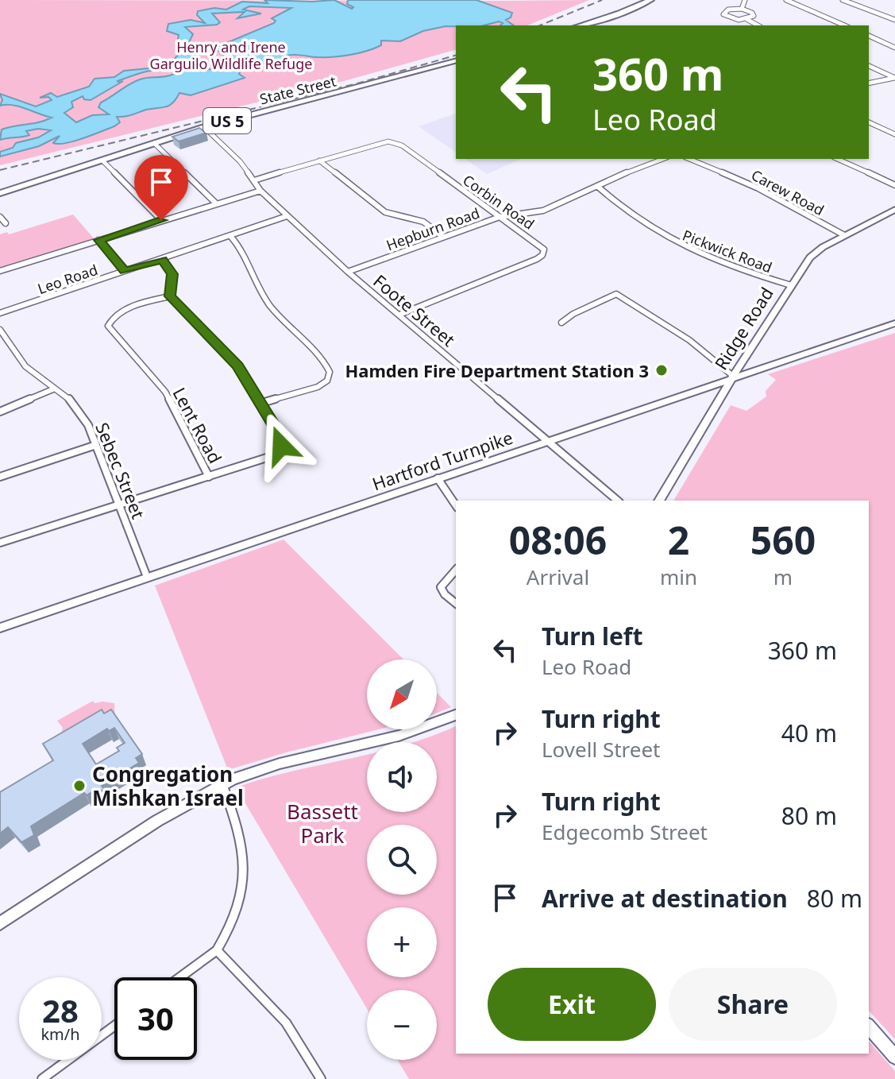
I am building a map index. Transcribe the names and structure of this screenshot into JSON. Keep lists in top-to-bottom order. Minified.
{"streets":{"main road":["State Street","US 5","Ridge Road","Hartford Turnpike"],"street":["Carew Road","Corbin Road","Hepburn Road","Pickwick Road","Leo Road","Foote Street","Lent Road","Sebec Street"]},"crossings":[["State Street","Foote Street"],["Carew Road","Ridge Road"],["Corbin Road","Hepburn Road"],["Corbin Road","Foote Street"],["Hepburn Road","Pickwick Road"],["Hepburn Road","Foote Street"],["Pickwick Road","Ridge Road"],["Leo Road","Foote Street"],["Foote Street","Hartford Turnpike"],["Ridge Road","Hartford Turnpike"],["Hartford Turnpike","Sebec Street"]],"parks":["Henry and Irene Garguilo Wildlife Refuge","Bassett Park"],"places":["Hamden Fire Department Station 3","Congregation Mishkan Israel"],"north":"bottom left","page":{"turn":["360 m","Leo Road"],"eta":["08:06","Arrival","2","min","560","m"],"list":[{"name":"Turn left","note":"Leo Road","value":"360 m"},{"name":"Turn right","note":"Lovell Street","value":"40 m"},{"name":"Turn right","note":"Edgecomb Street","value":"80 m"},{"name":"Arrive at destination","value":"80 m"}],"map_buttons":["+","−"],"buttons":["Exit","Share"],"speed":"28 km/h","limit":"30"}}
